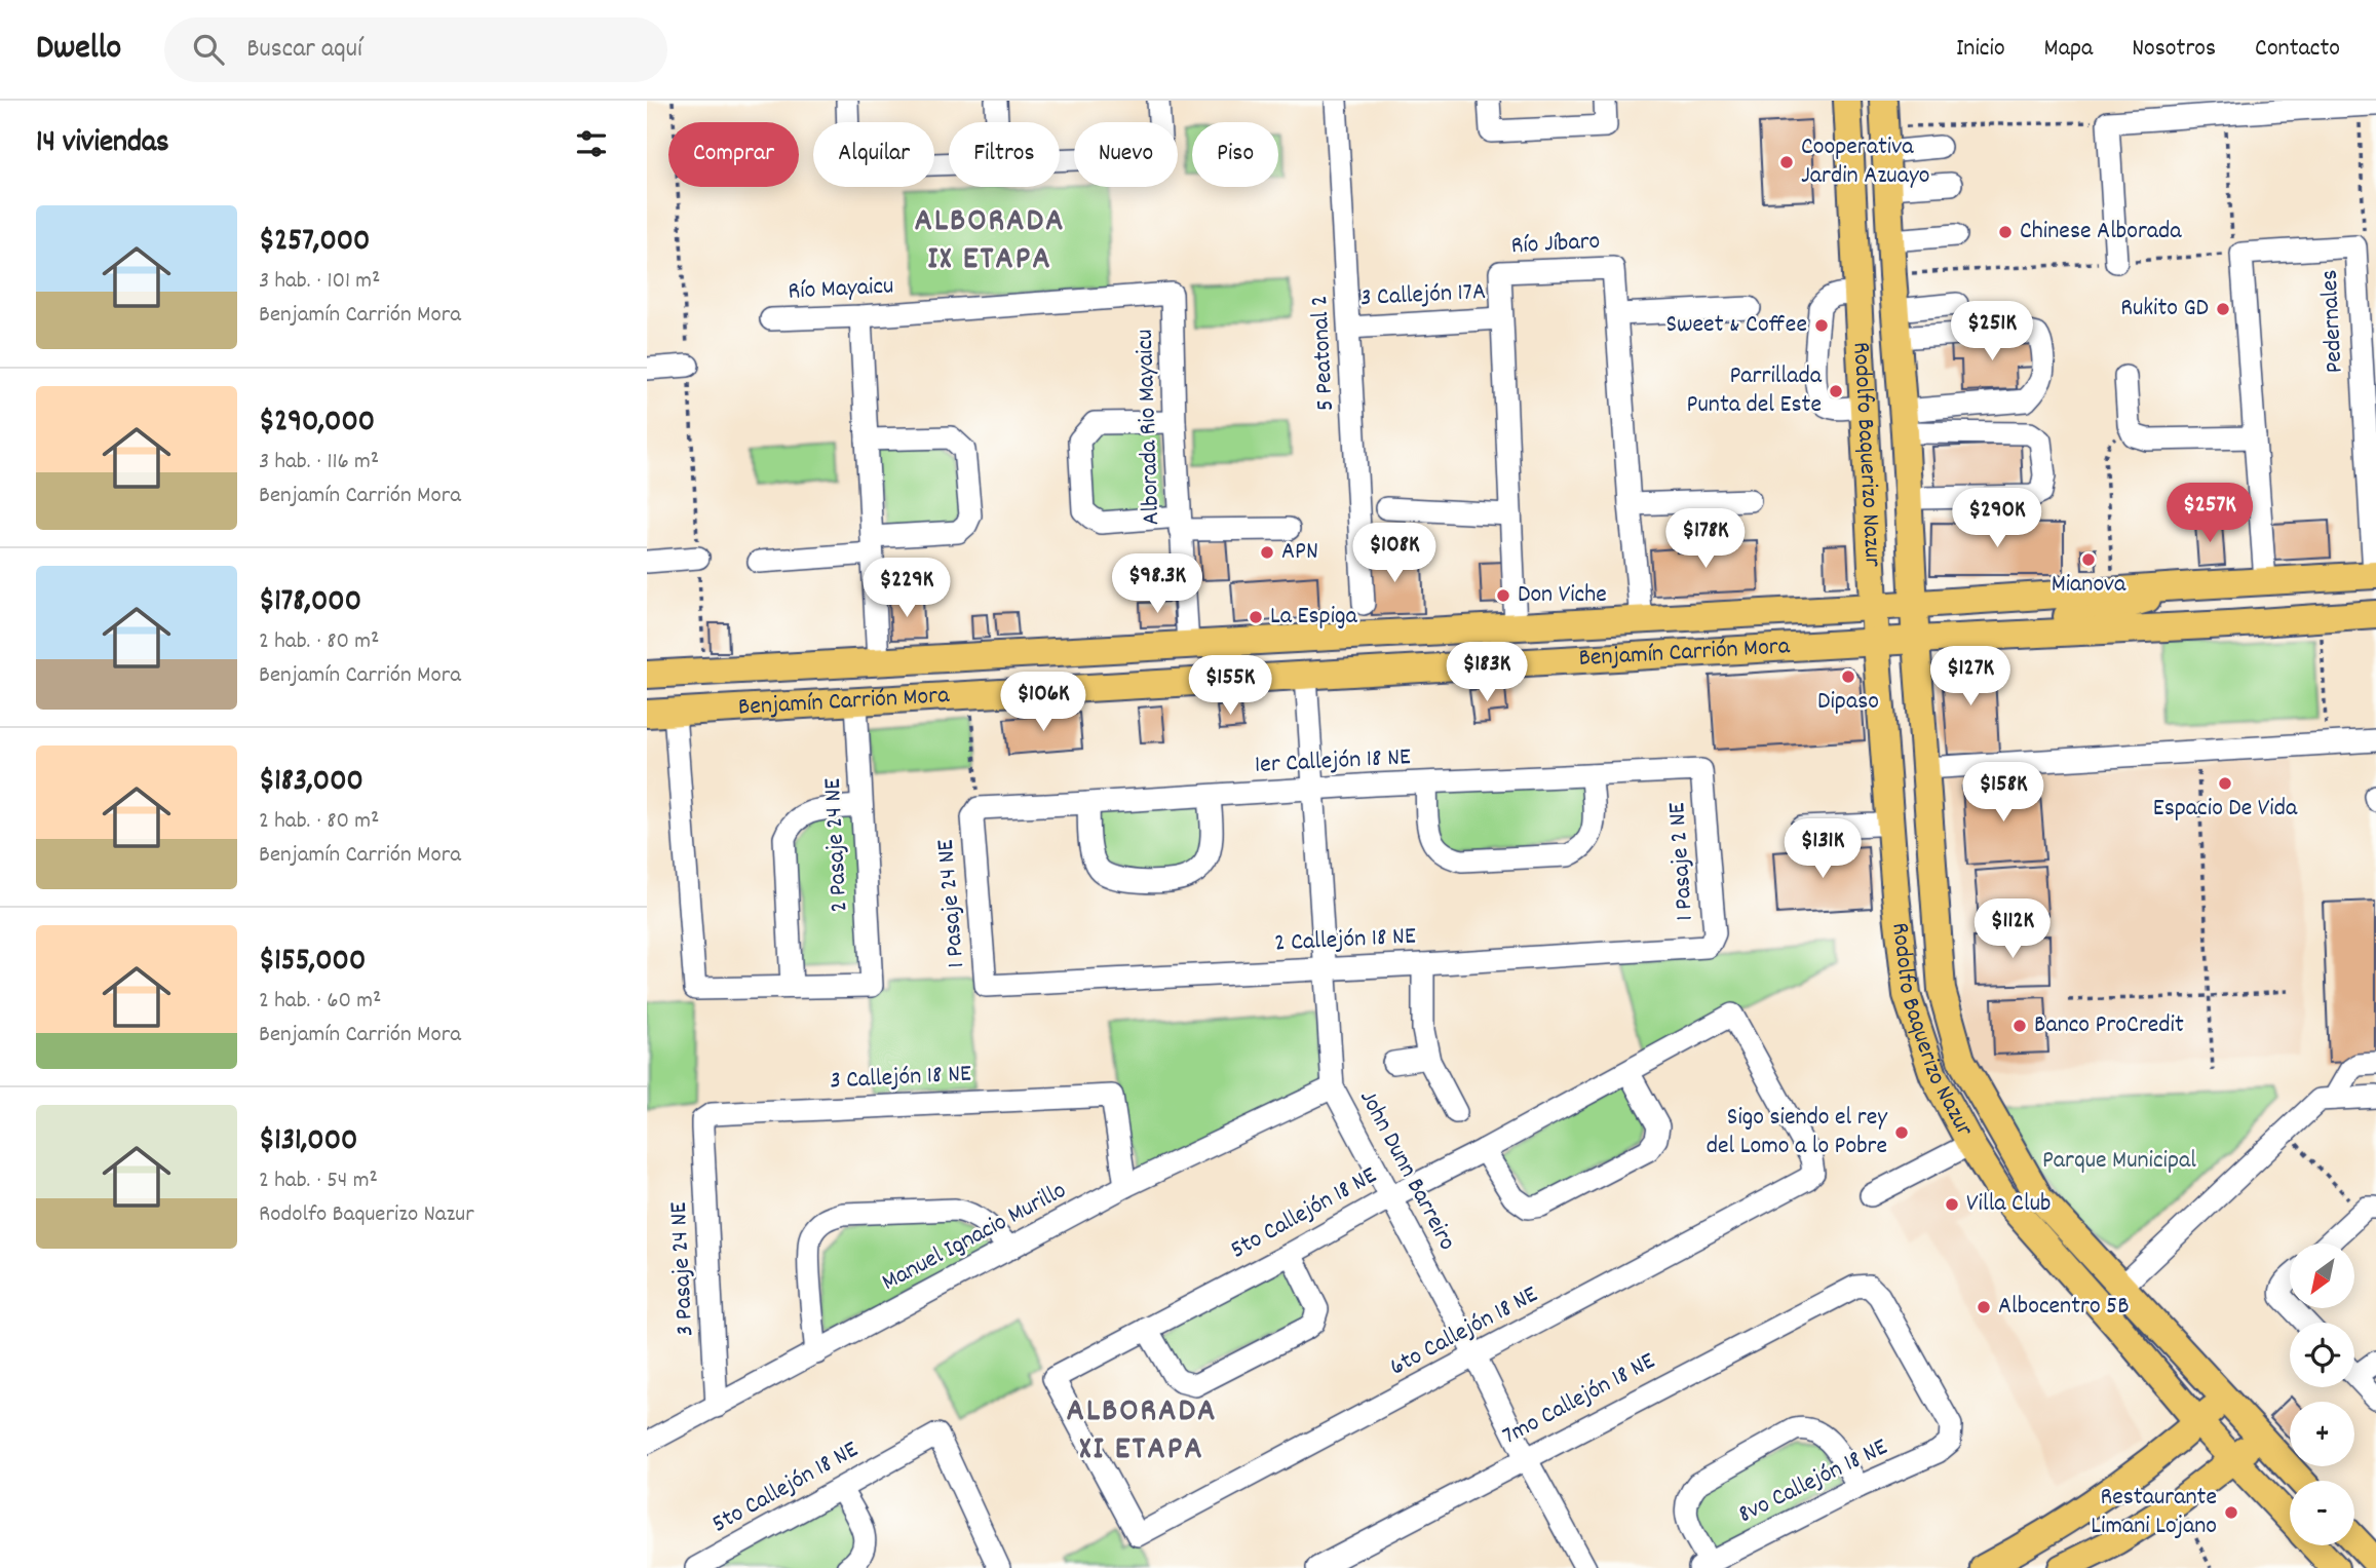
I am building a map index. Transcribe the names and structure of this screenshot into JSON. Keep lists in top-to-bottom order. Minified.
{"streets":{"main road":["Rodolfo Baquerizo Nazur","Benjamín Carrión Mora"],"street":["Río Jíbaro","Río Mayaicu","3 Callejón 17A","Pedernales","5 Peatonal 2","Alborada Rio Mayaicu","1er Callejón 18 NE","2 Pasaje 24 NE","1 Pasaje 2 NE","1 Pasaje 24 NE","2 Callejón 18 NE","3 Callejón 18 NE","John Dunn Barreiro","5to Callejón 18 NE","Manuel Ignacio Murillo","3 Pasaje 24 NE","6to Callejón 18 NE","7mo Callejón 18 NE","8vo Callejón 18 NE"]},"crossings":[["Río Jíbaro","3 Callejón 17A"],["Río Jíbaro","Benjamín Carrión Mora"],["Río Mayaicu","Alborada Rio Mayaicu"],["3 Callejón 17A","5 Peatonal 2"],["Pedernales","Benjamín Carrión Mora"],["Alborada Rio Mayaicu","Benjamín Carrión Mora"],["Rodolfo Baquerizo Nazur","Benjamín Carrión Mora"],["Benjamín Carrión Mora","2 Pasaje 24 NE"],["Benjamín Carrión Mora","John Dunn Barreiro"],["1er Callejón 18 NE","1 Pasaje 2 NE"],["1er Callejón 18 NE","1 Pasaje 24 NE"],["1er Callejón 18 NE","John Dunn Barreiro"],["1 Pasaje 2 NE","2 Callejón 18 NE"],["1 Pasaje 24 NE","2 Callejón 18 NE"],["2 Callejón 18 NE","John Dunn Barreiro"],["3 Callejón 18 NE","Manuel Ignacio Murillo"],["3 Callejón 18 NE","3 Pasaje 24 NE"],["John Dunn Barreiro","5to Callejón 18 NE"],["John Dunn Barreiro","Manuel Ignacio Murillo"],["John Dunn Barreiro","6to Callejón 18 NE"],["John Dunn Barreiro","7mo Callejón 18 NE"],["5to Callejón 18 NE","6to Callejón 18 NE"],["Manuel Ignacio Murillo","3 Pasaje 24 NE"],["7mo Callejón 18 NE","8vo Callejón 18 NE"]],"districts":["ALBORADA IX ETAPA","ALBORADA XI ETAPA"],"parks":["Parque Municipal"],"places":["Cooperativa Jardin Azuayo","Chinese Alborada","Rukito GD","Sweet & Coffee","Parrillada Punta del Este","APN","Mianova","Don Viche","La Espiga","Dipaso","Espacio De Vida","Banco ProCredit","Sigo siendo el rey del Lomo a lo Pobre","Villa Club","Albocentro 5B","Restaurante Limani Lojano"],"north":"bottom left","page":{"header":"Dwello","search":"Buscar aquí","nav":["Inicio","Mapa","Nosotros","Contacto"],"heading":"14 viviendas","chip":["Comprar","Alquilar","Filtros","Nuevo","Piso"],"list":[{"name":"$257,000","note":"3 hab. · 101 m² · Benjamín Carrión Mora"},{"name":"$290,000","note":"3 hab. · 116 m² · Benjamín Carrión Mora"},{"name":"$178,000","note":"2 hab. · 80 m² · Benjamín Carrión Mora"},{"name":"$183,000","note":"2 hab. · 80 m² · Benjamín Carrión Mora"},{"name":"$155,000","note":"2 hab. · 60 m² · Benjamín Carrión Mora"},{"name":"$131,000","note":"2 hab. · 54 m² · Rodolfo Baquerizo Nazur"}],"price":["$251K","$257K","$290K","$178K","$108K","$98.3K","$229K","$183K","$127K","$155K","$106K","$158K","$131K","$112K"],"map_buttons":["+","−"]}}
